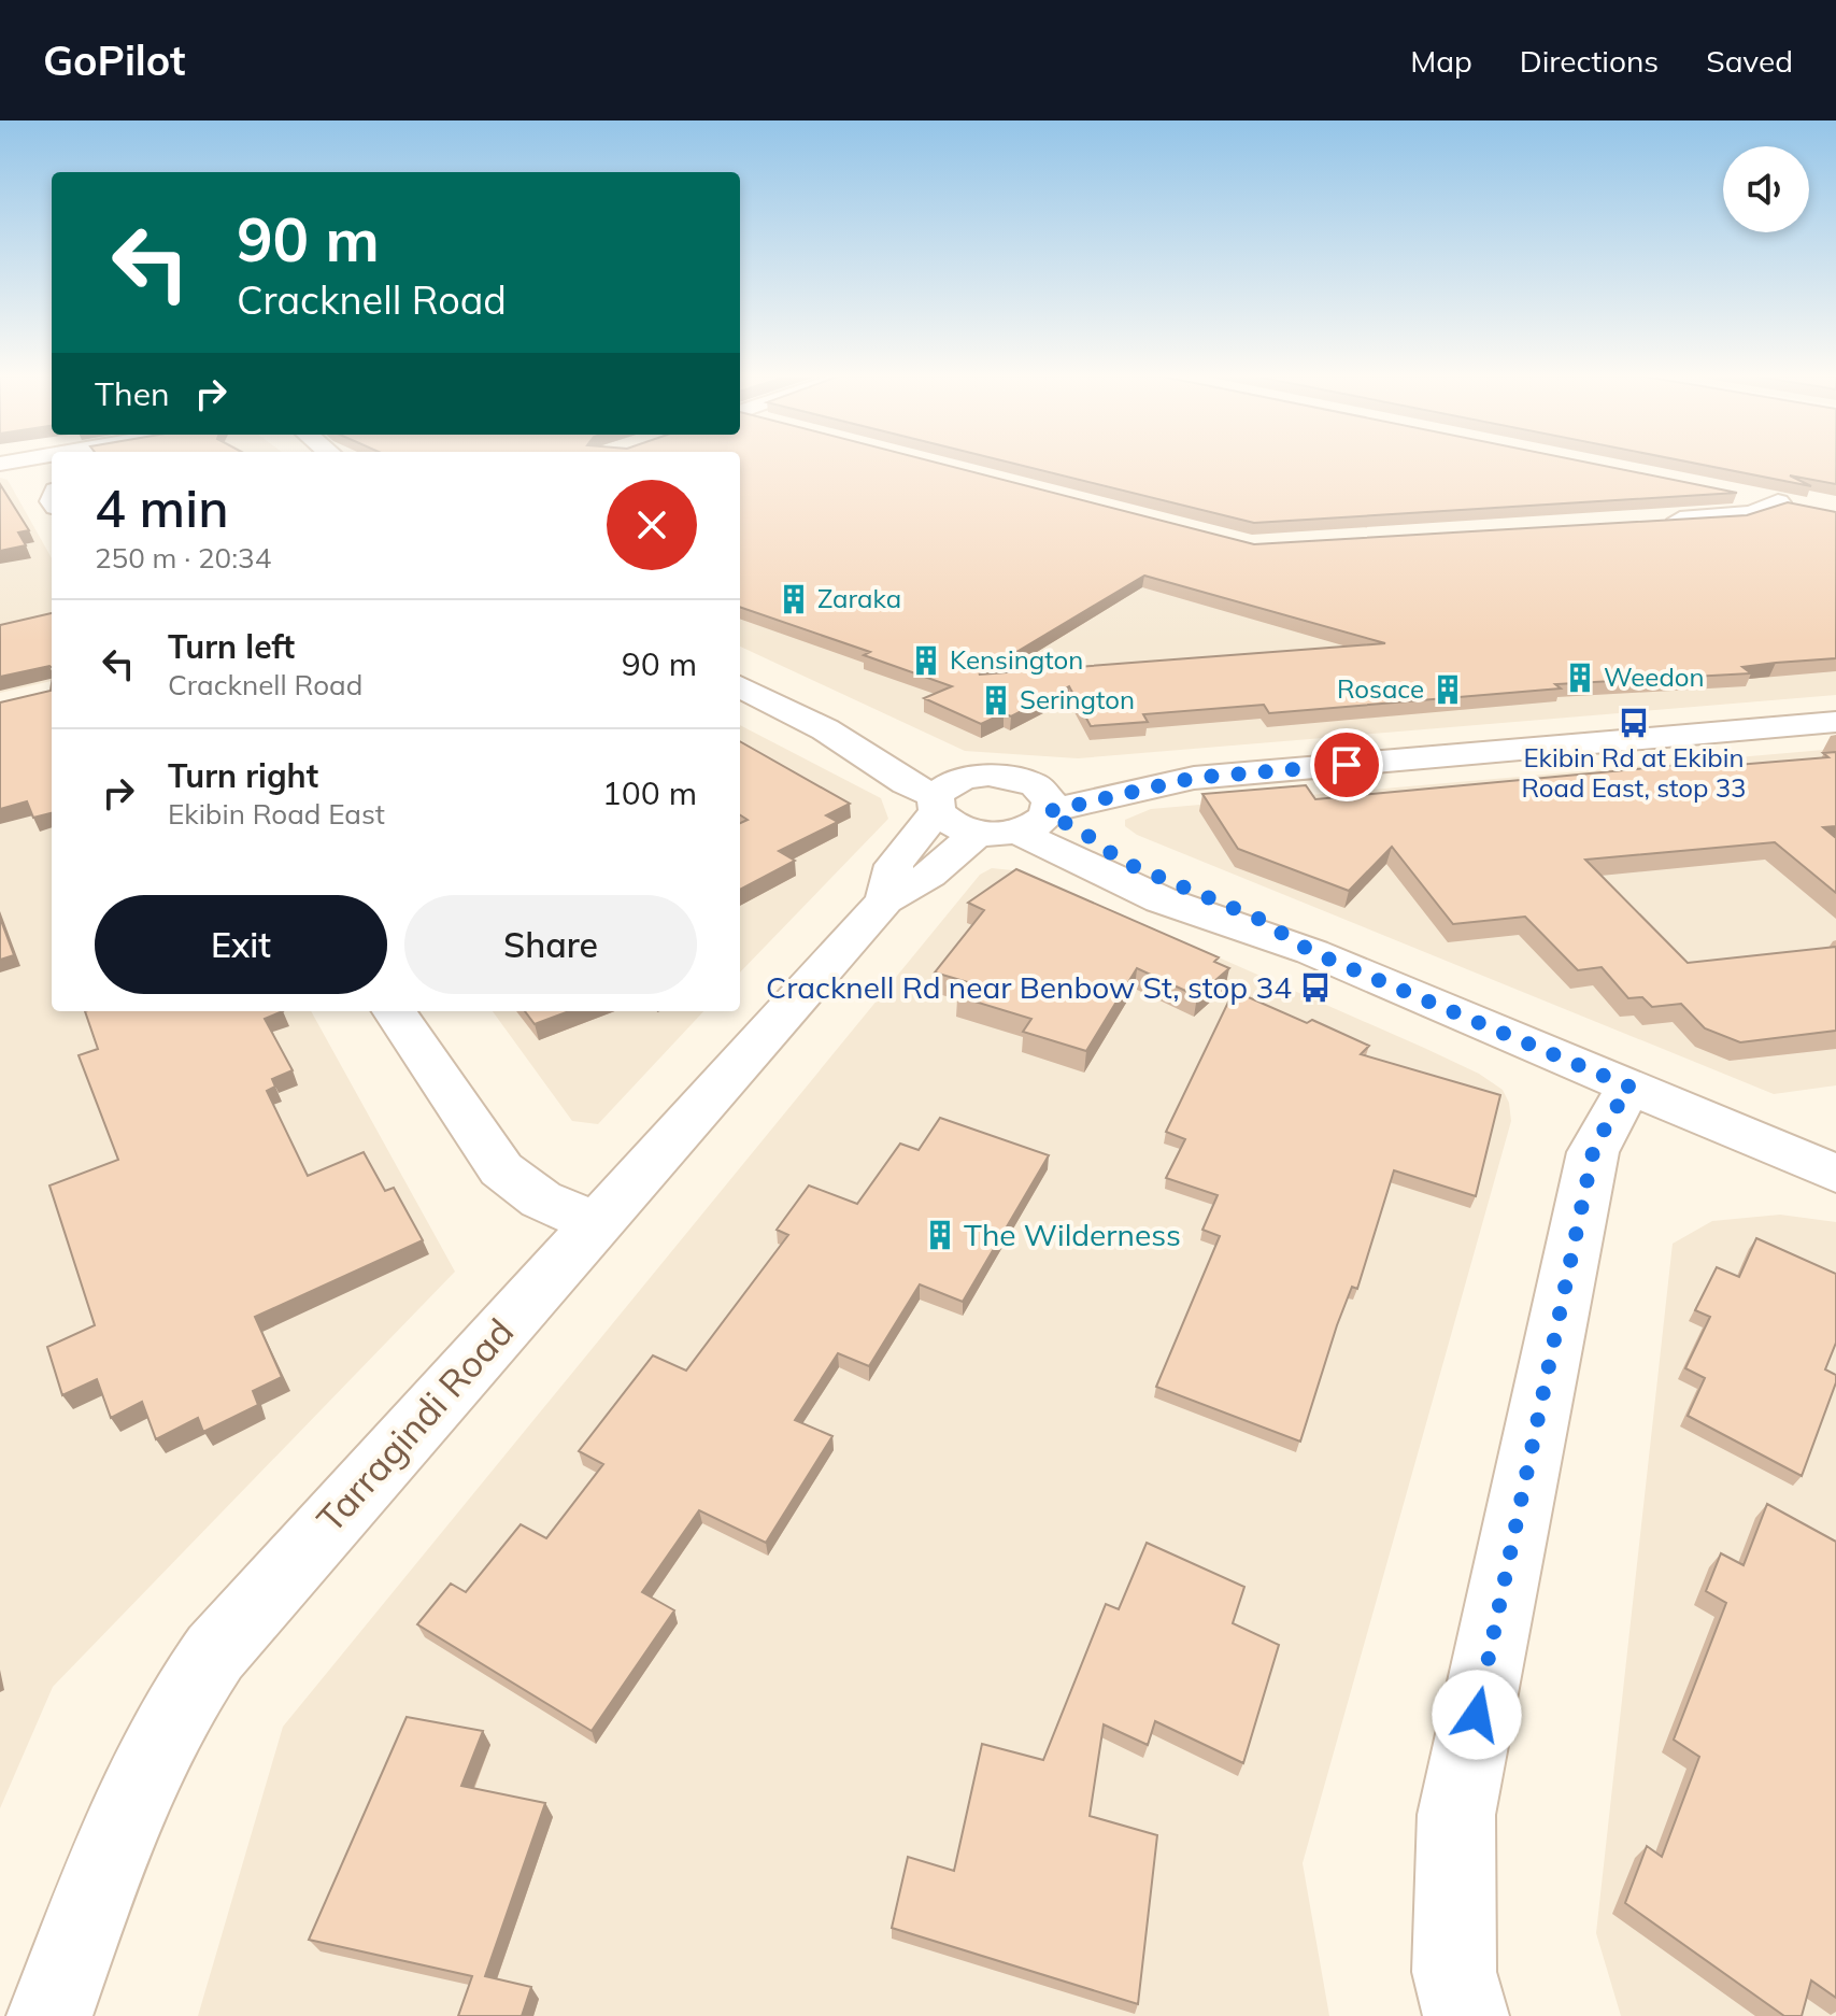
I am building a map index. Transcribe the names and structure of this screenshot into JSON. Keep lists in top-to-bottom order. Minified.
{"streets":{"street":["Tarragindi Road"]},"places":{"building":["Zaraka","Kensington","Weedon","Rosace","Serington","The Wilderness"],"bus stop":["Ekibin Rd at Ekibin Road East, stop 33","Cracknell Rd near Benbow St, stop 34"]},"page":{"header":"GoPilot","nav":["Map","Directions","Saved"],"turn":["90 m","Cracknell Road"],"then":"Then","heading":["4 min","250 m · 20:34"],"list":[{"name":"Turn left","note":"Cracknell Road","value":"90 m"},{"name":"Turn right","note":"Ekibin Road East","value":"100 m"}],"buttons":["Exit","Share"]}}
